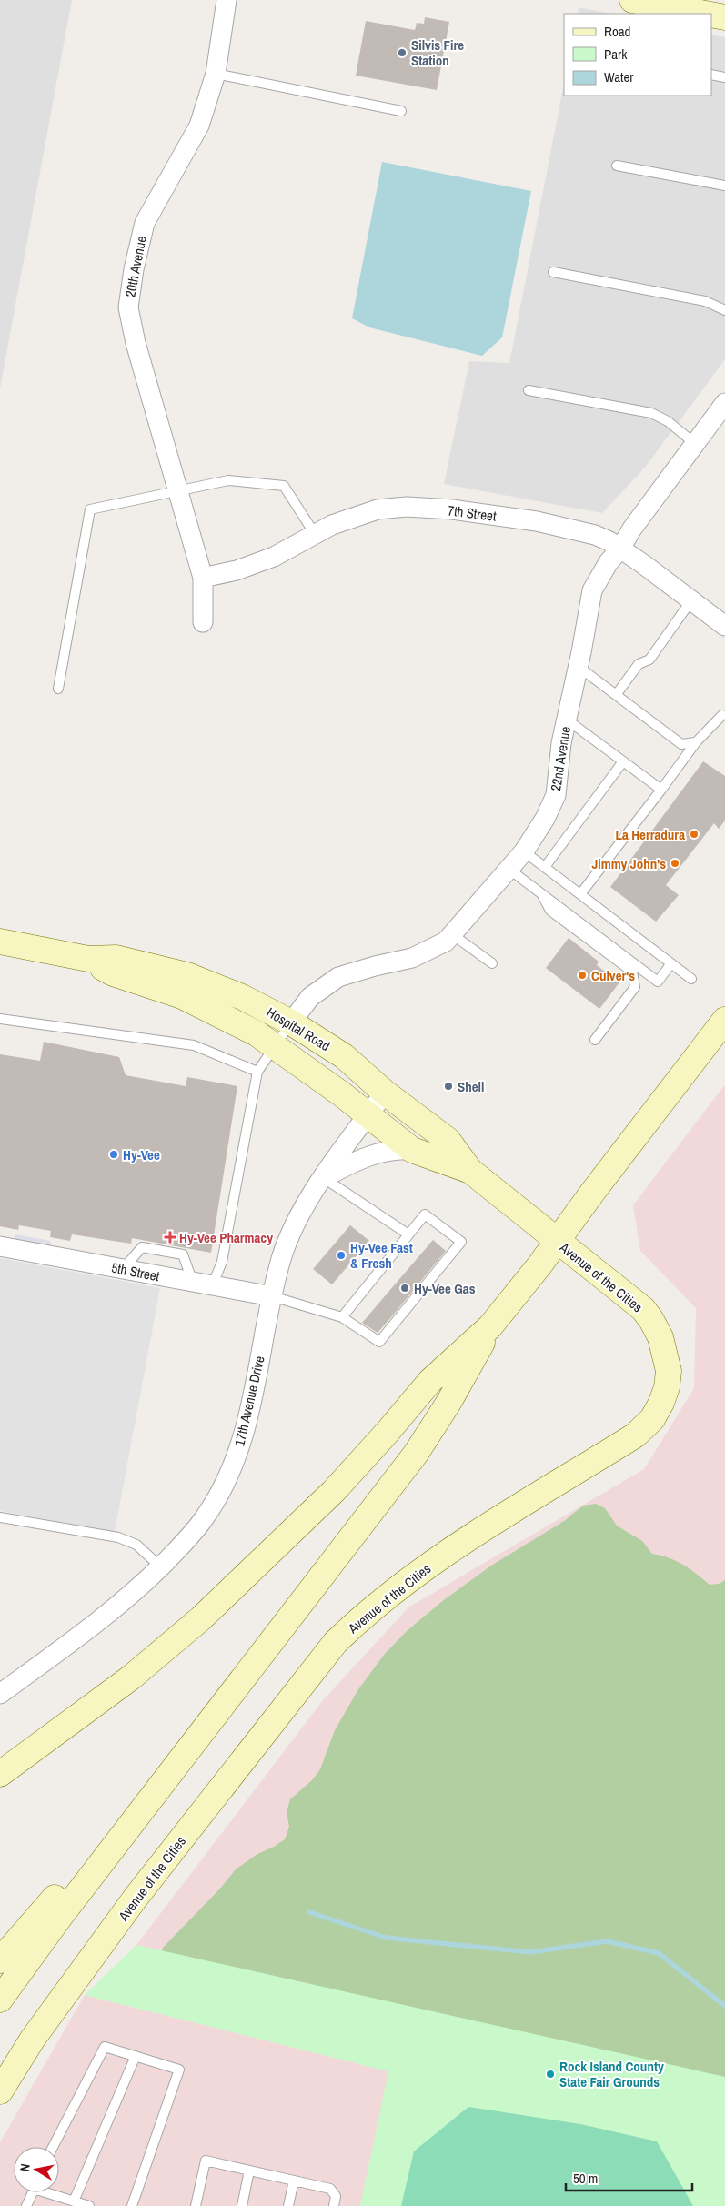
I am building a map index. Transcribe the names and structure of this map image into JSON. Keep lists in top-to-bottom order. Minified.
{"streets":{"street":["20th Avenue","7th Street","22nd Avenue","Hospital Road","5th Street","Avenue of the Cities","17th Avenue Drive"]},"crossings":[["20th Avenue","7th Street"],["7th Street","22nd Avenue"],["22nd Avenue","Hospital Road"],["Hospital Road","Avenue of the Cities"],["Hospital Road","17th Avenue Drive"],["5th Street","17th Avenue Drive"]],"places":{"other":["Silvis Fire Station","La Herradura","Jimmy John's","Culver's","Shell","Hy-Vee","Hy-Vee Fast & Fresh","Hy-Vee Gas","Rock Island County State Fair Grounds"],"health":["Hy-Vee Pharmacy"]},"legend":["Road","Park","Water"],"scale_bar":"50 m","north":"left"}
